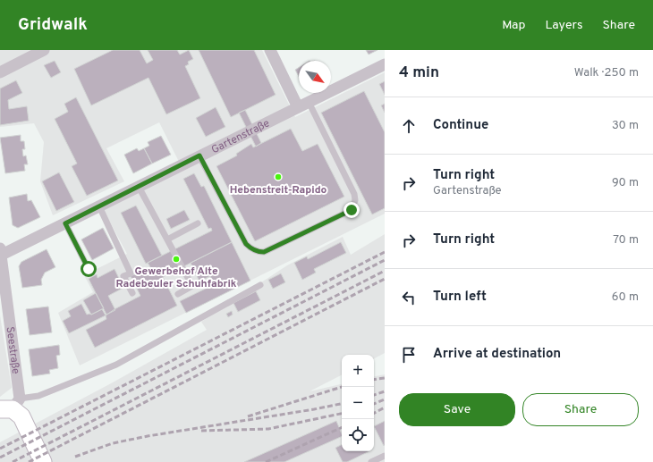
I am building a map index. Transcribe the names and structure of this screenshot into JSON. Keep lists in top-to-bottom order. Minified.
{"streets":{"street":["Gartenstraße","Seestraße"]},"crossings":[["Gartenstraße","Seestraße"]],"places":["Hebenstreit-Rapido","Gewerbehof Alte Radebeuler Schuhfabrik"],"north":"bottom right","page":{"header":"Gridwalk","nav":["Map","Layers","Share"],"heading":["4 min","Walk · 250 m"],"list":[["Continue","30 m"],["Turn right","Gartenstraße","90 m"],["Turn right","70 m"],["Turn left","60 m"],"Arrive at destination"],"map_buttons":["+","−"],"buttons":["Save","Share"]}}
